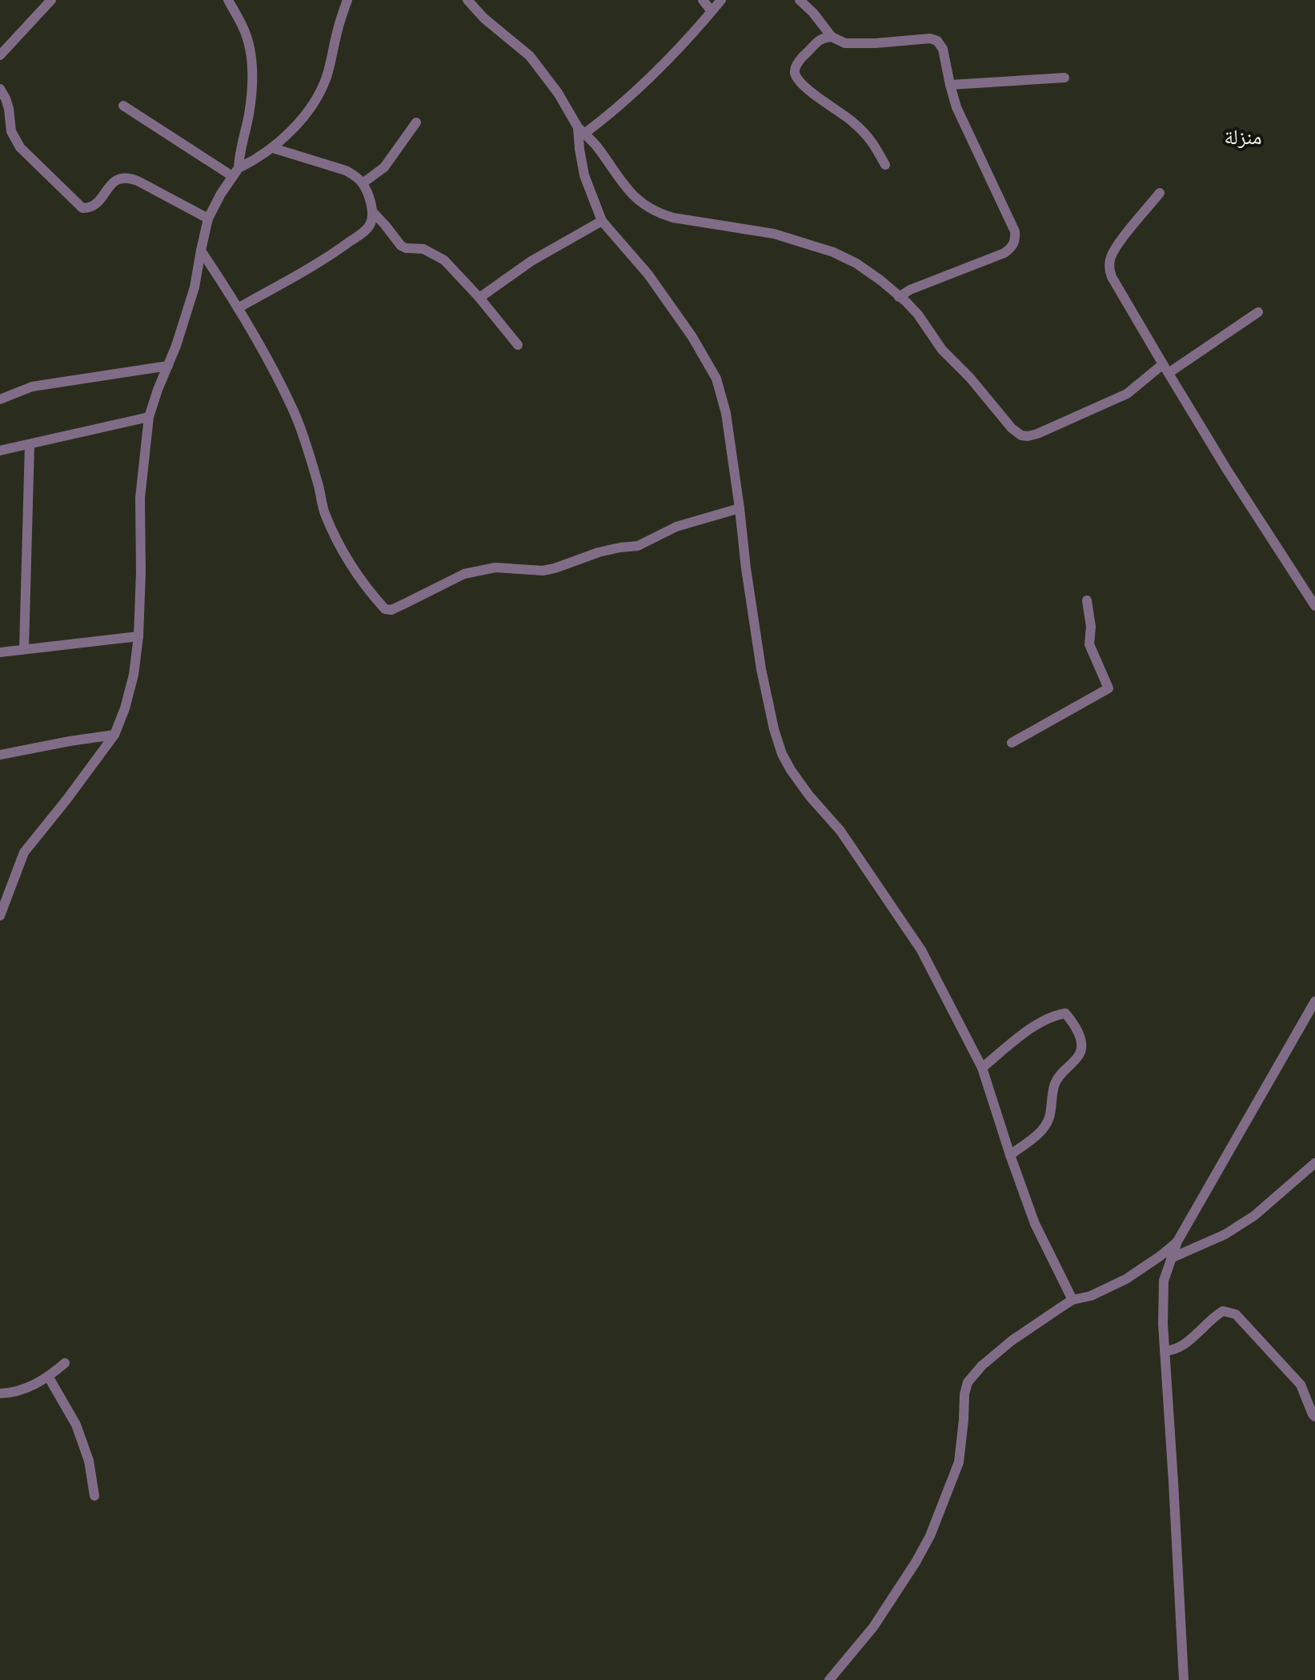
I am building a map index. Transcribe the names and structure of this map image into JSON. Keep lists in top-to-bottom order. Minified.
{"districts":["منزلة"]}
